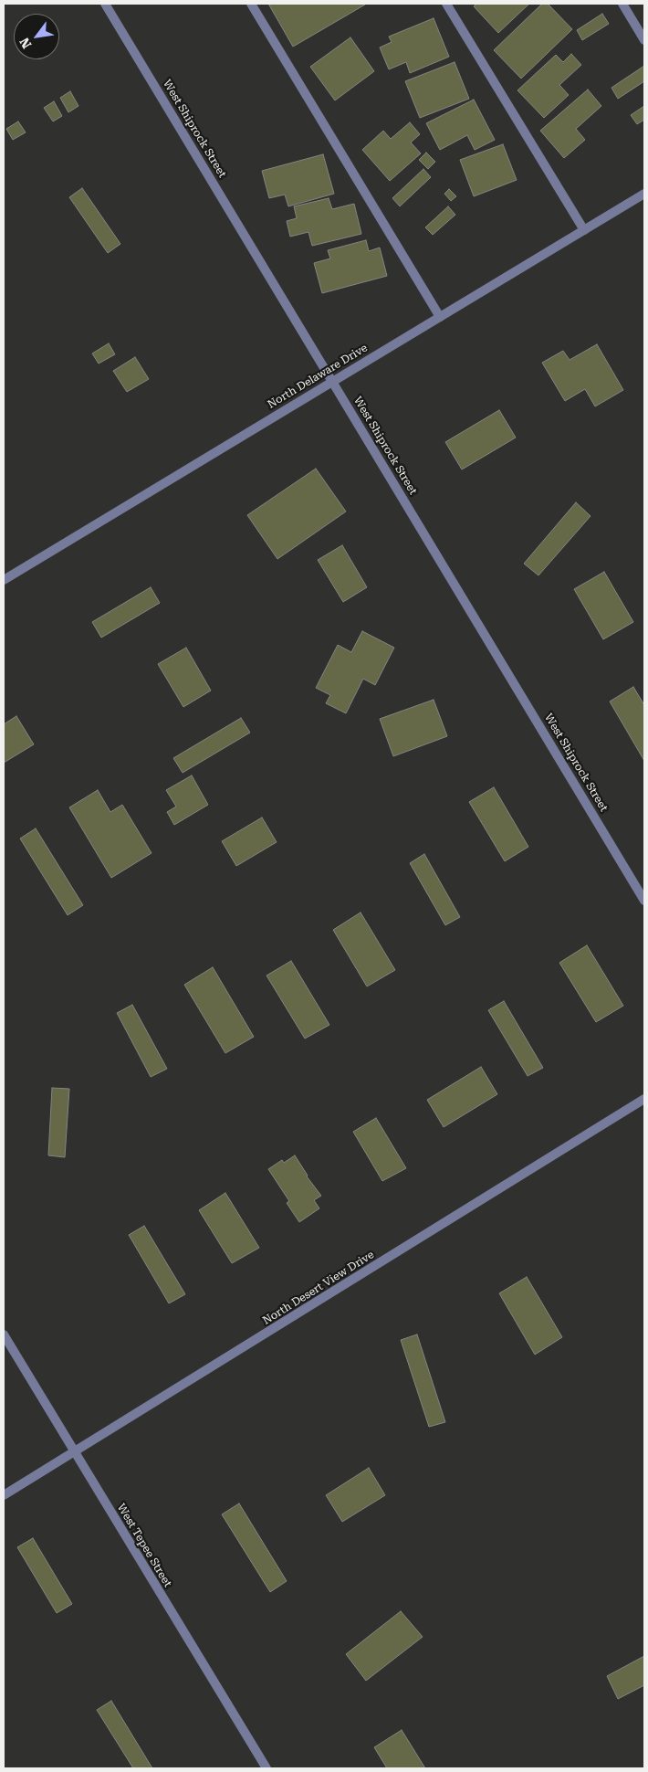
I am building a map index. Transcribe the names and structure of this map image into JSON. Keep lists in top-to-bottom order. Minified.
{"streets":{"street":["West Shiprock Street","North Delaware Drive","North Desert View Drive","West Tepee Street"]},"crossings":[["West Shiprock Street","North Delaware Drive"],["North Desert View Drive","West Tepee Street"]],"north":"bottom left"}
